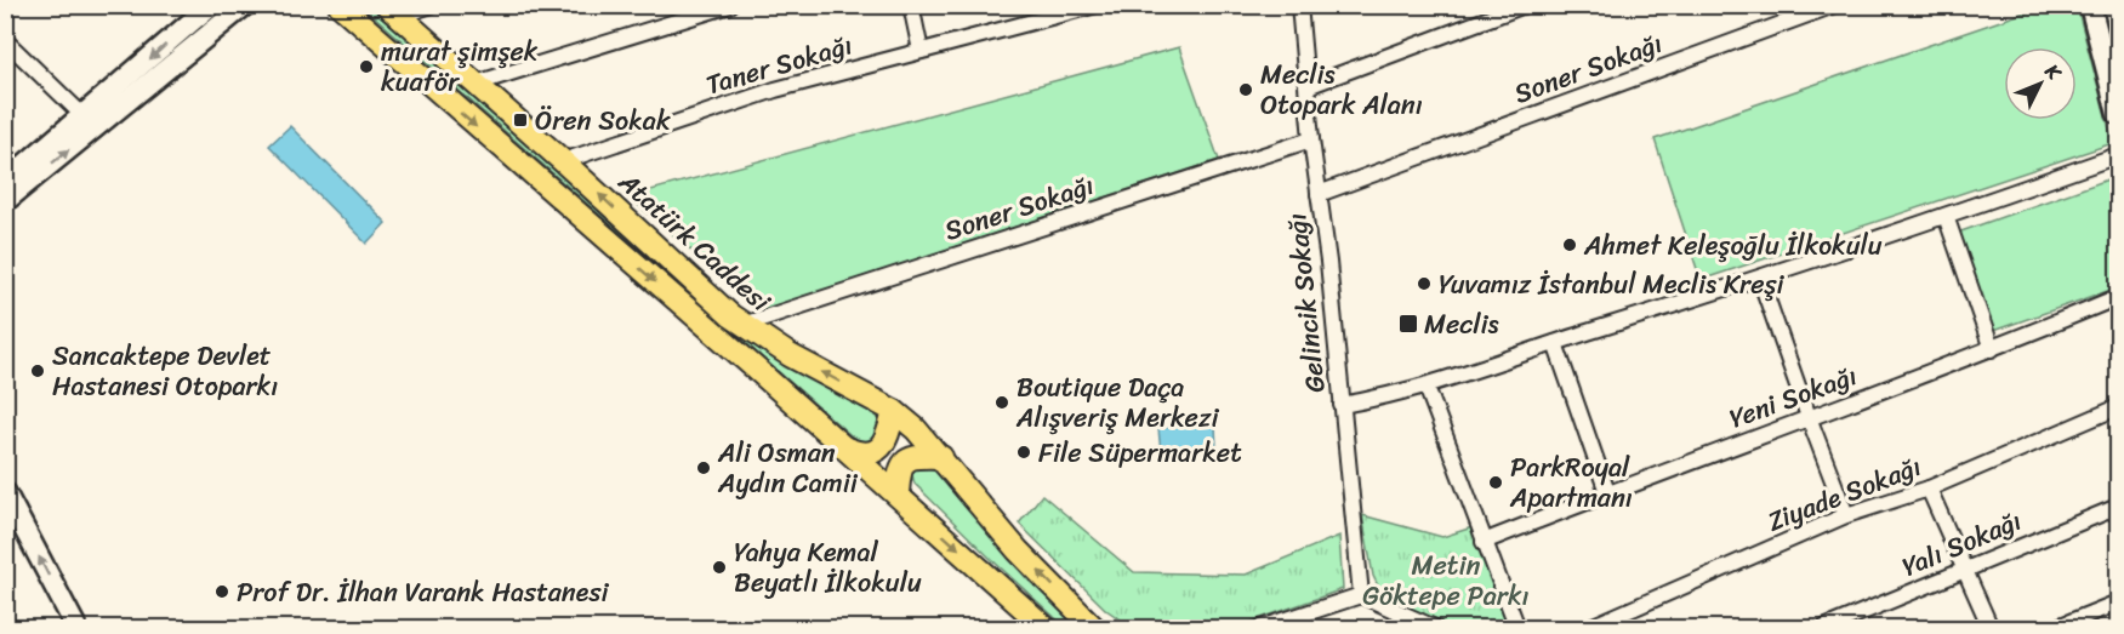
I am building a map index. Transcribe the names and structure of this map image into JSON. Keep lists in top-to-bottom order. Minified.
{"streets":{"main road":["Atatürk Caddesi"],"street":["Taner Sokağı","Soner Sokağı","Gelincik Sokağı","Yeni Sokağı","Ziyade Sokağı","Yalı Sokağı"]},"crossings":[["Taner Sokağı","Atatürk Caddesi"],["Soner Sokağı","Atatürk Caddesi"],["Soner Sokağı","Gelincik Sokağı"]],"parks":["Metin Göktepe Parkı"],"places":{"other":["murat şimşek kuaför","Meclis Otopark Alanı","Ahmet Keleşoğlu İlkokulu","Yuvamız İstanbul Meclis Kreşi","Sancaktepe Devlet Hastanesi Otoparkı","Boutique Daça Alışveriş Merkezi","File Süpermarket","Ali Osman Aydın Camii","ParkRoyal Apartmanı","Yahya Kemal Beyatlı İlkokulu","Prof Dr. İlhan Varank Hastanesi"],"transit":["Ören Sokak","Meclis"]},"north":"top right"}
